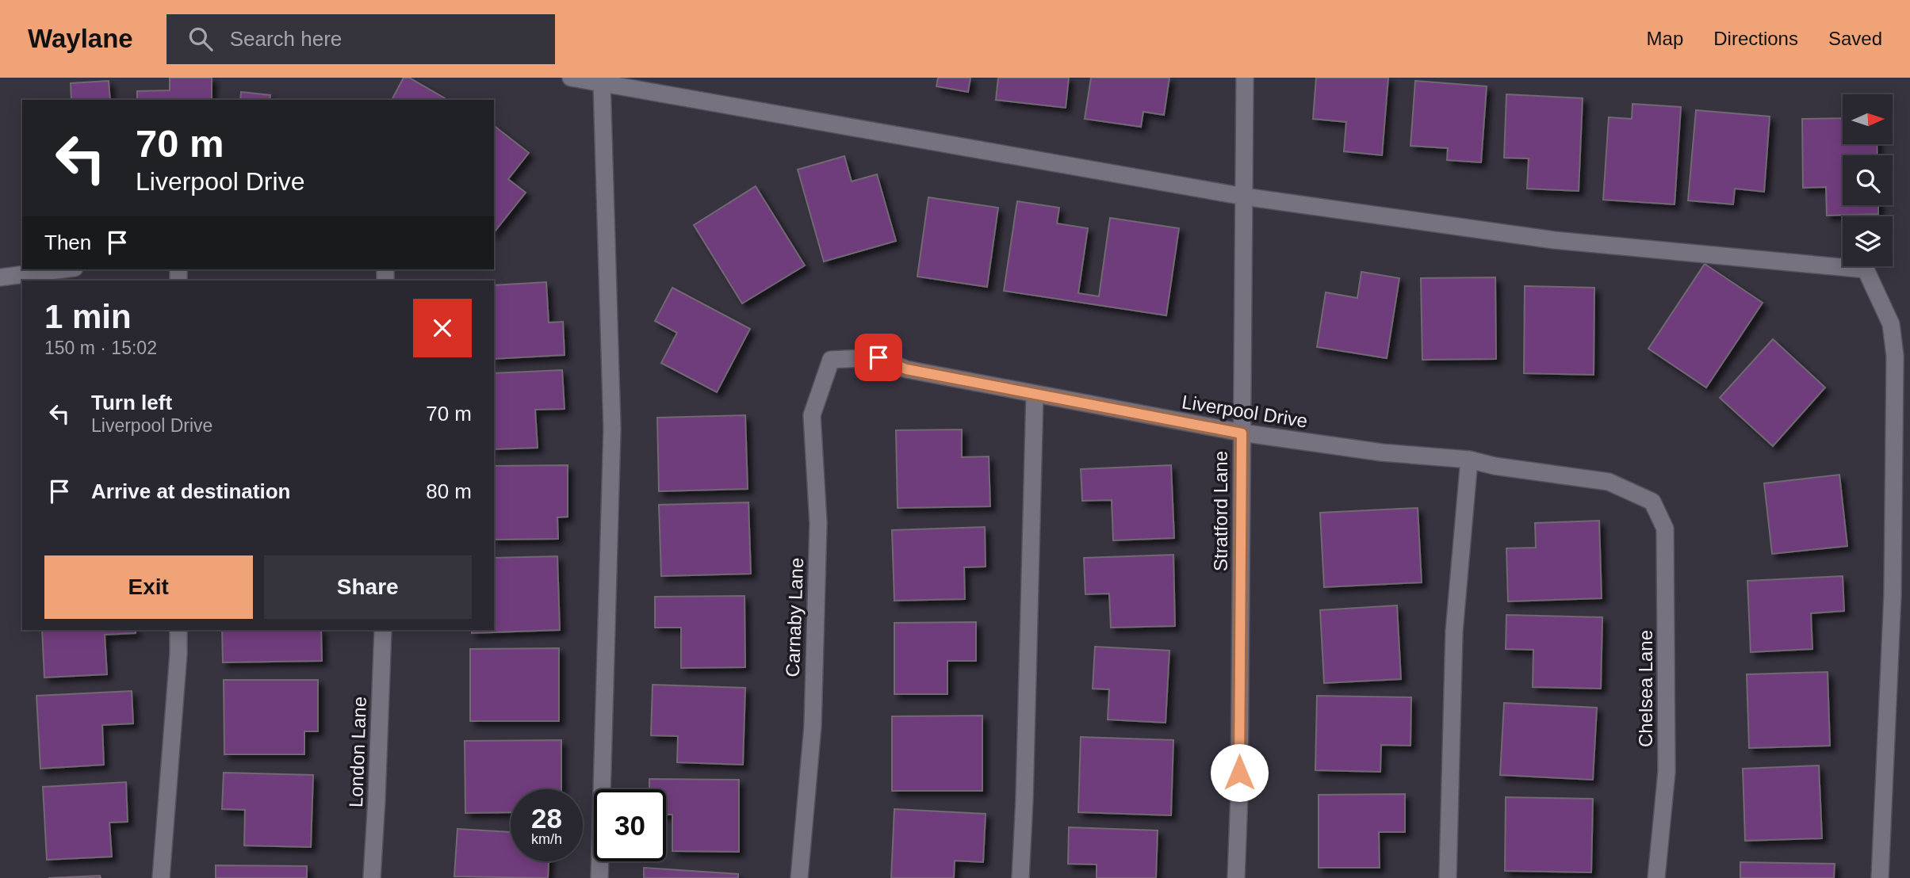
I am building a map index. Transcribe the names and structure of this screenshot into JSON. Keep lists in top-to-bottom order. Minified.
{"streets":{"street":["Liverpool Drive","Stratford Lane","Carnaby Lane","Chelsea Lane","London Lane"]},"crossings":[["Liverpool Drive","Stratford Lane"],["Liverpool Drive","Carnaby Lane"],["Liverpool Drive","Chelsea Lane"]],"north":"right","page":{"header":"Waylane","search":"Search here","nav":["Map","Directions","Saved"],"turn":["70 m","Liverpool Drive"],"then":"Then","heading":["1 min","150 m · 15:02"],"list":[{"name":"Turn left","note":"Liverpool Drive","value":"70 m"},{"name":"Arrive at destination","value":"80 m"}],"buttons":["Exit","Share"],"speed":"28 km/h","limit":"30"}}
